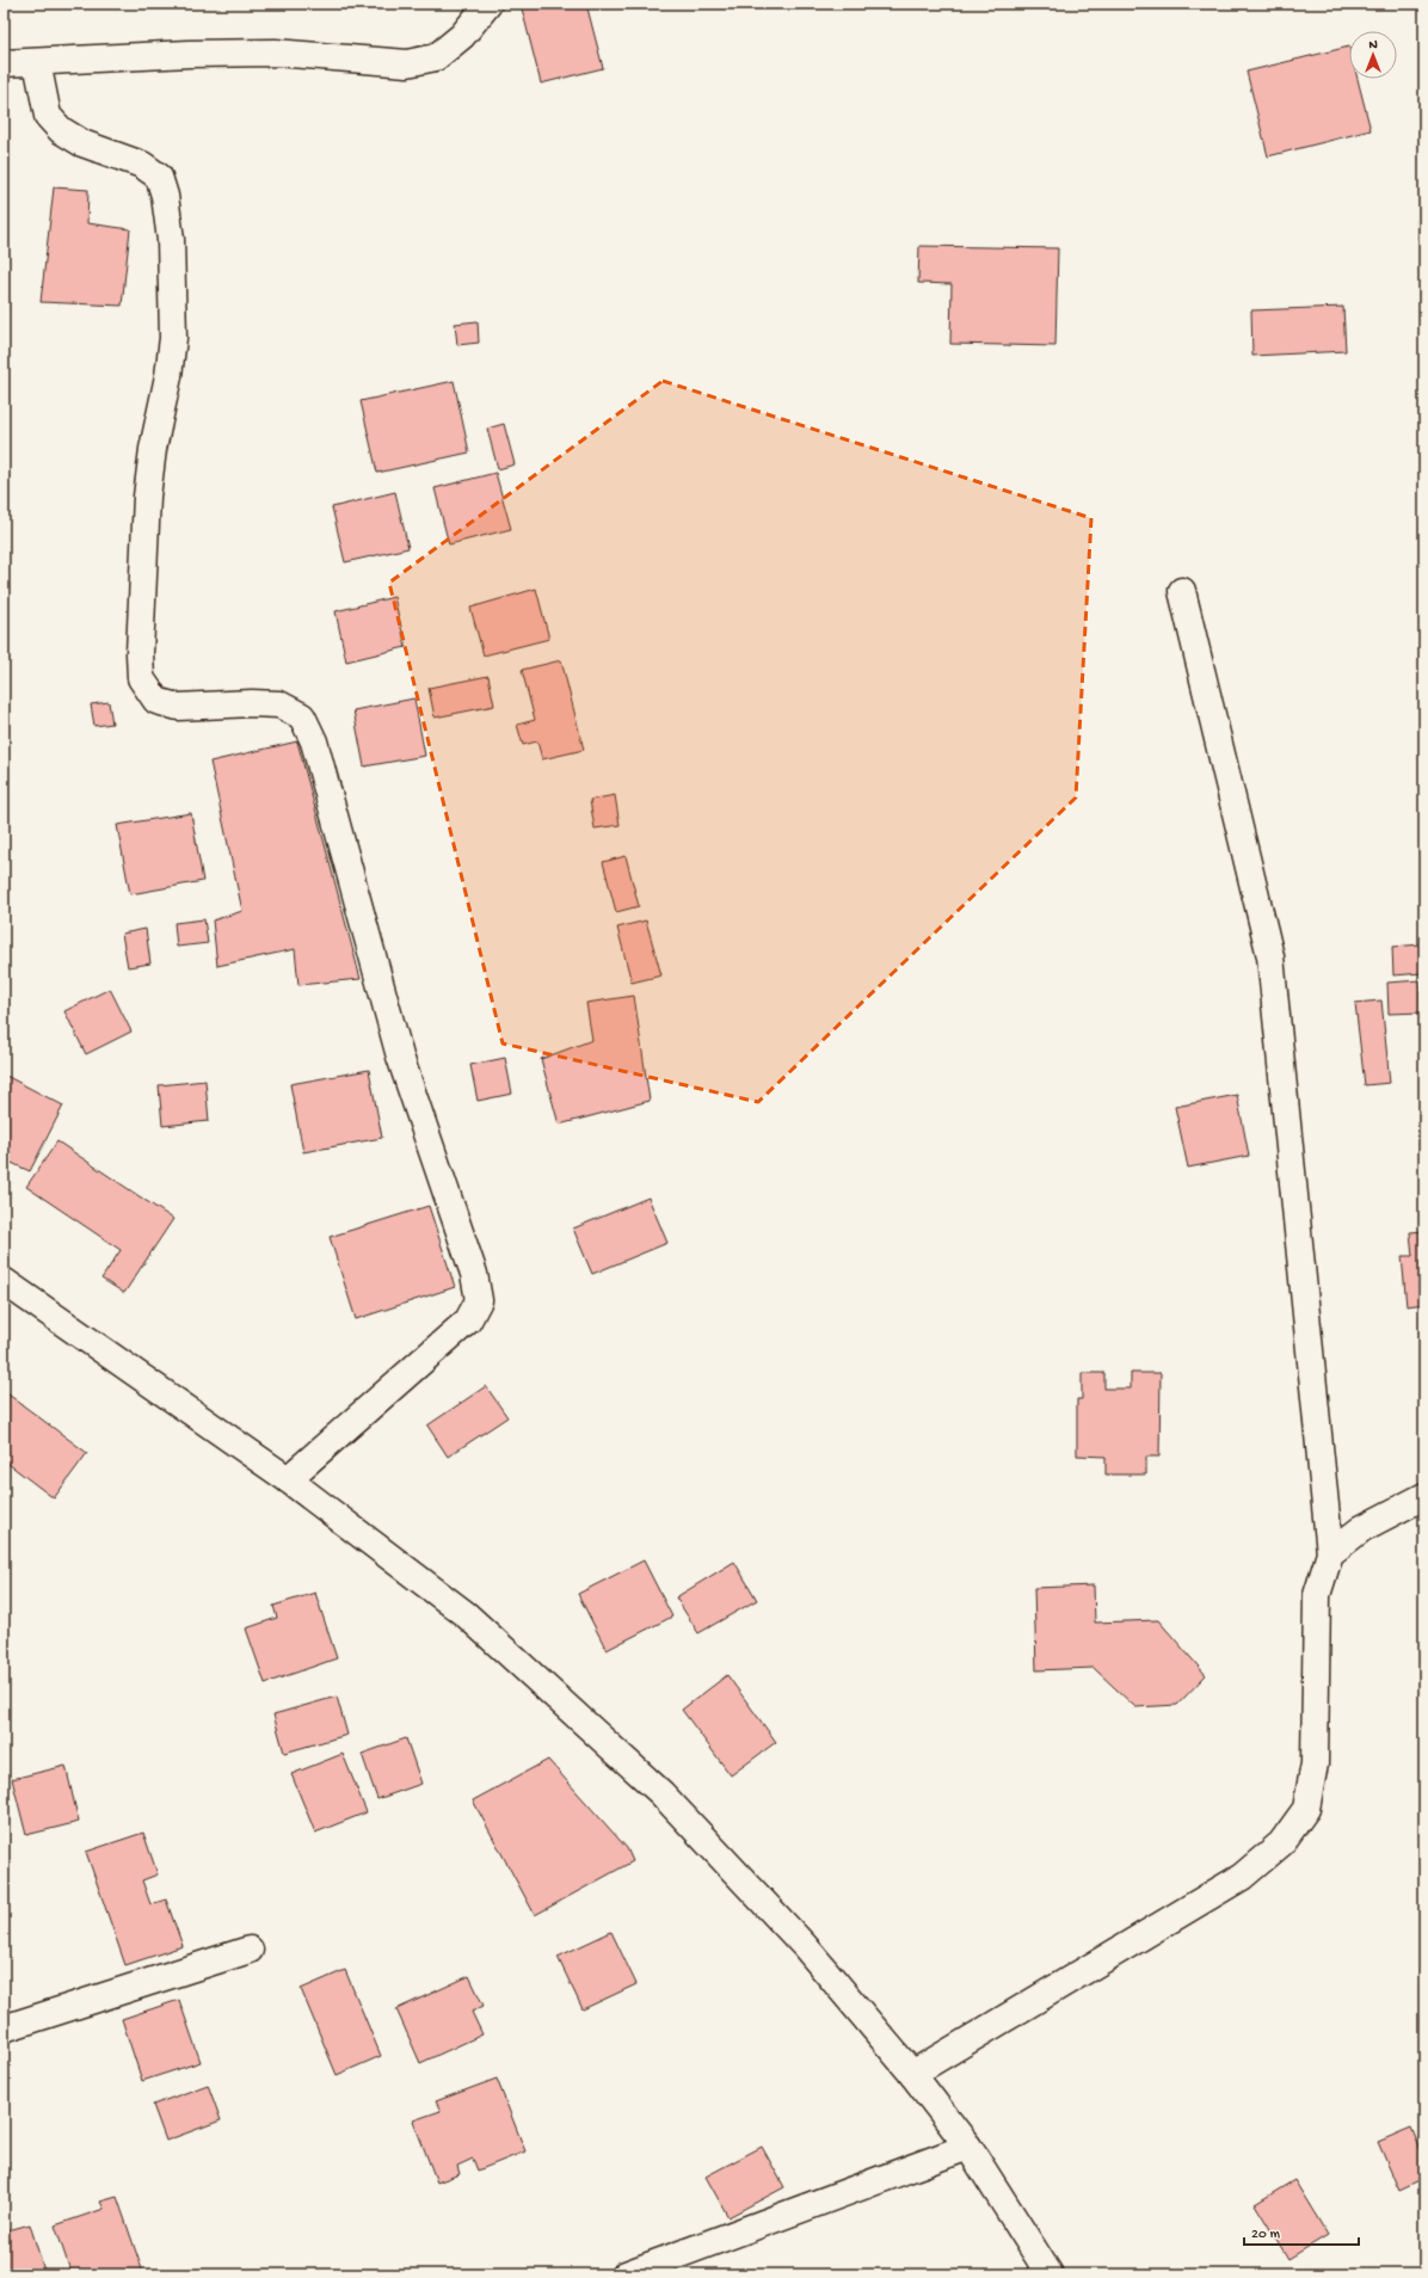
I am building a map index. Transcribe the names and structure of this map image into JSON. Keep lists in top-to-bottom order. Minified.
{"scale_bar":"20 m","north":"top"}
